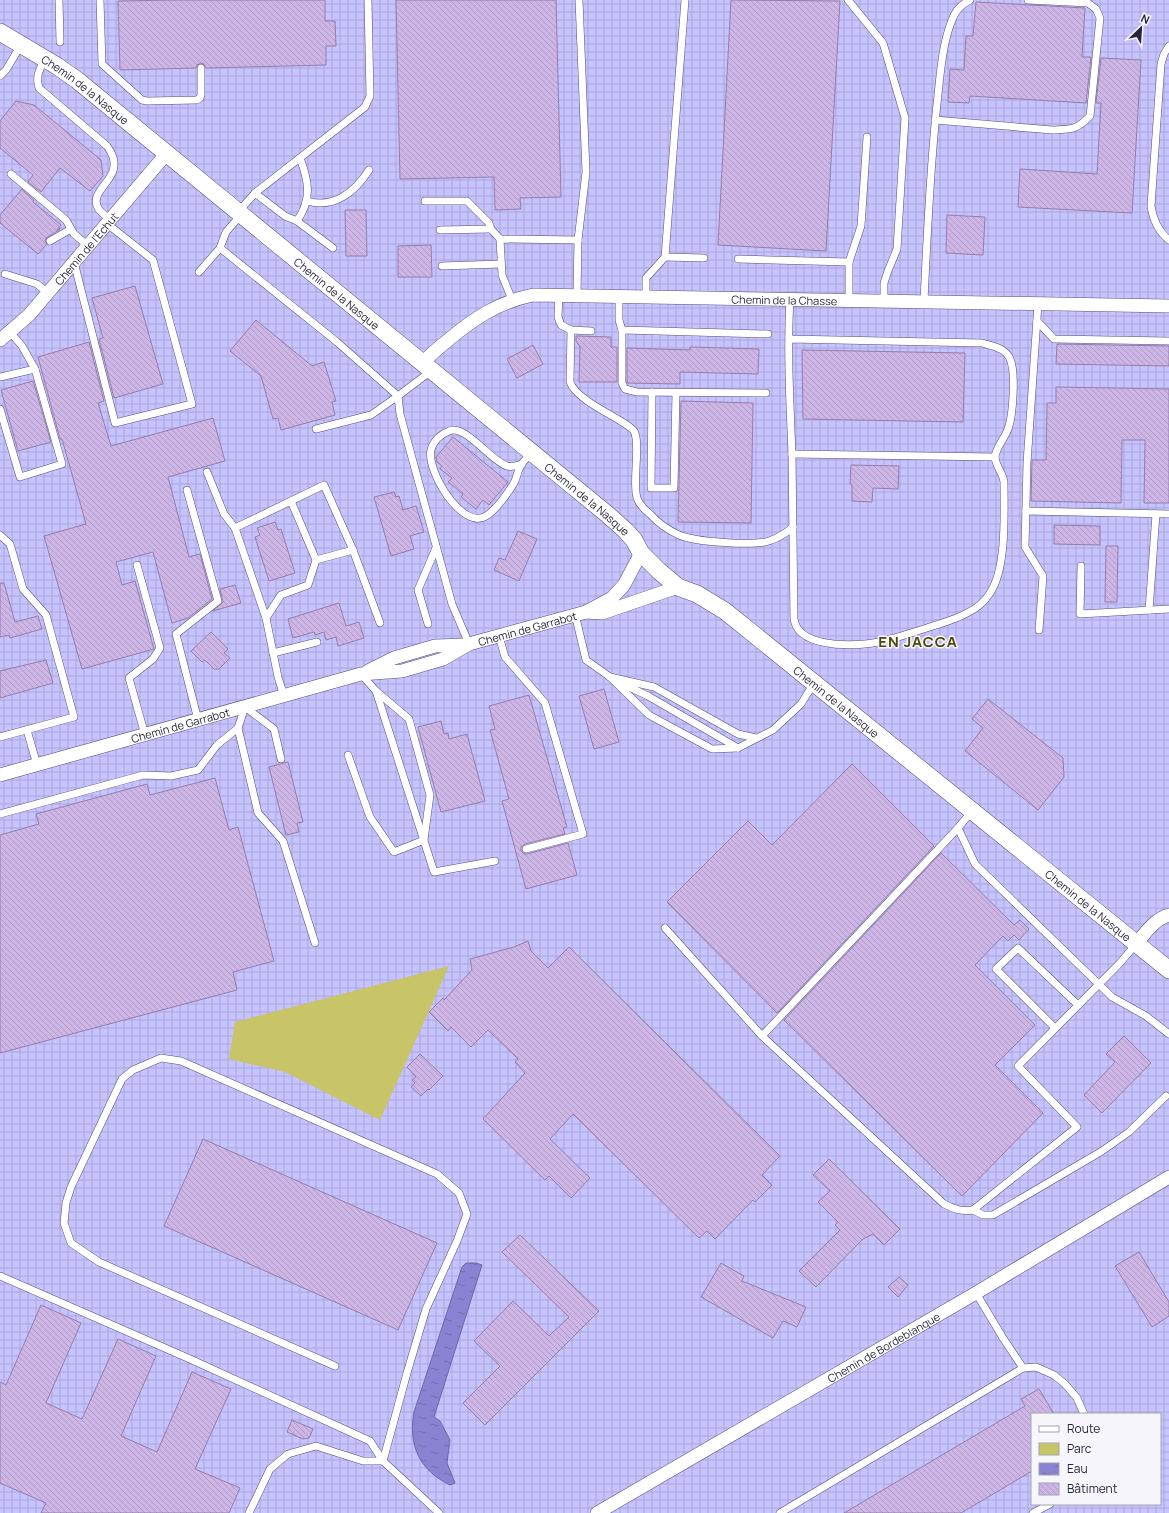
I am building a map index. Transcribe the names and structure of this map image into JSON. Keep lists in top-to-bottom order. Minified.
{"streets":{"street":["Chemin de la Nasque","Chemin de l'Echut","Chemin de la Chasse","Chemin de Garrabot","Chemin de Bordeblanque"]},"crossings":[["Chemin de la Nasque","Chemin de l'Echut"],["Chemin de la Nasque","Chemin de la Chasse"],["Chemin de la Nasque","Chemin de Garrabot"]],"districts":["EN JACCA"],"legend":["Route","Parc","Eau","Bâtiment"],"north":"top right"}
